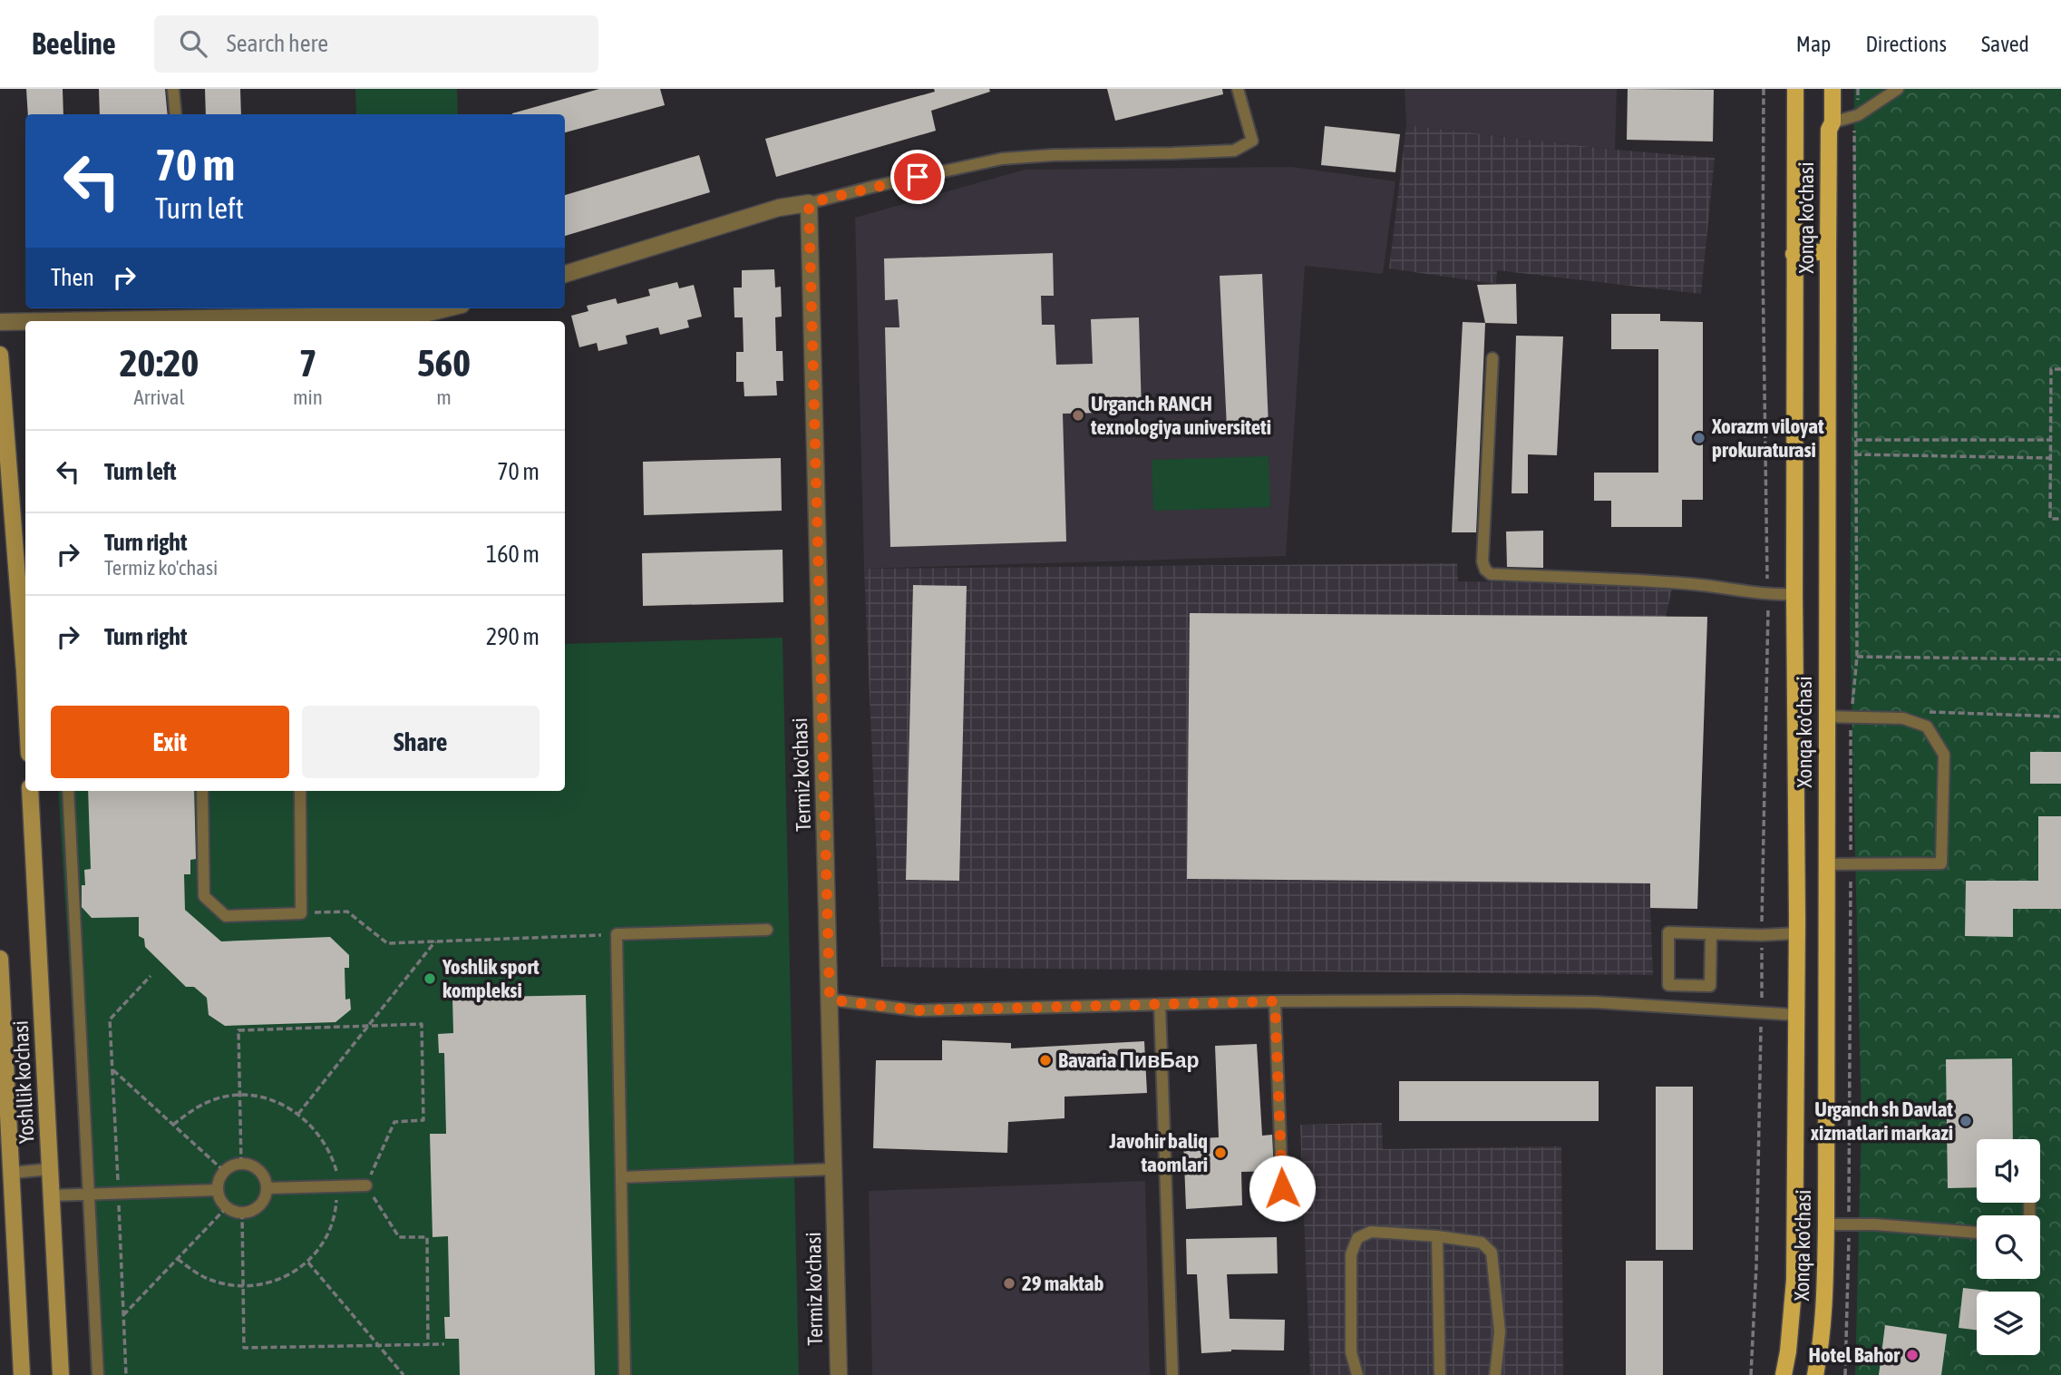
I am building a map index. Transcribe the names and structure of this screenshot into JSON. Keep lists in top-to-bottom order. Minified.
{"streets":{"main road":["Xonqa ko'chasi","Yoshllik ko'chasi"],"street":["Termiz ko'chasi"]},"places":["Urganch RANCH texnologiya universiteti","Xorazm viloyat prokuraturasi","Yoshlik sport kompleksi","Bavaria ПивБар","Urganch sh Davlat xizmatlari markazi","Javohir baliq taomlari","29 maktab","Hotel Bahor"],"page":{"header":"Beeline","search":"Search here","nav":["Map","Directions","Saved"],"turn":["70 m","Turn left"],"then":"Then","eta":["20:20","Arrival","7","min","560","m"],"list":[{"name":"Turn left","value":"70 m"},{"name":"Turn right","note":"Termiz ko'chasi","value":"160 m"},{"name":"Turn right","value":"290 m"}],"buttons":["Exit","Share"]}}
